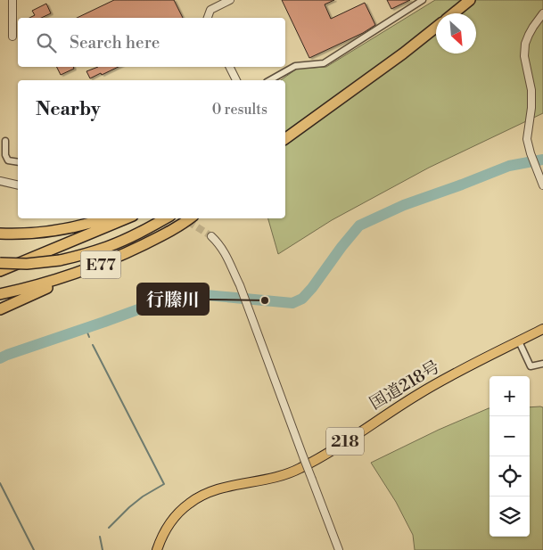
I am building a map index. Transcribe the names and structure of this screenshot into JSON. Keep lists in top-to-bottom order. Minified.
{"streets":{"highway":["E77","国道218号","218"]},"places":["行縢川"],"north":"bottom right","page":{"search":"Search here","heading":["Nearby","0 results"],"map_buttons":["+","−"]}}
